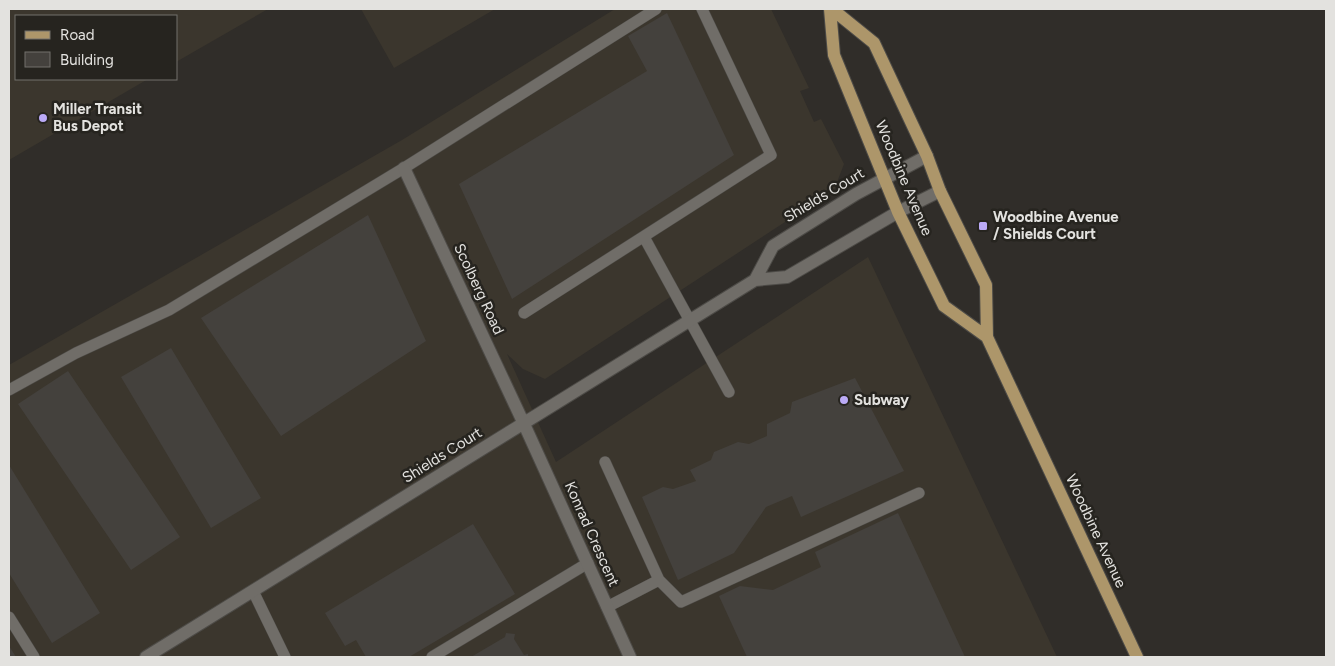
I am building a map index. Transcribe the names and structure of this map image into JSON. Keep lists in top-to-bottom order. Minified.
{"streets":{"main road":["Woodbine Avenue"],"street":["Shields Court","Scolberg Road","Konrad Crescent"]},"crossings":[["Woodbine Avenue","Shields Court"],["Shields Court","Scolberg Road"],["Shields Court","Konrad Crescent"],["Scolberg Road","Konrad Crescent"]],"places":{"other":["Miller Transit Bus Depot","Subway"],"transit":["Woodbine Avenue / Shields Court"]},"legend":["Road","Building"]}
